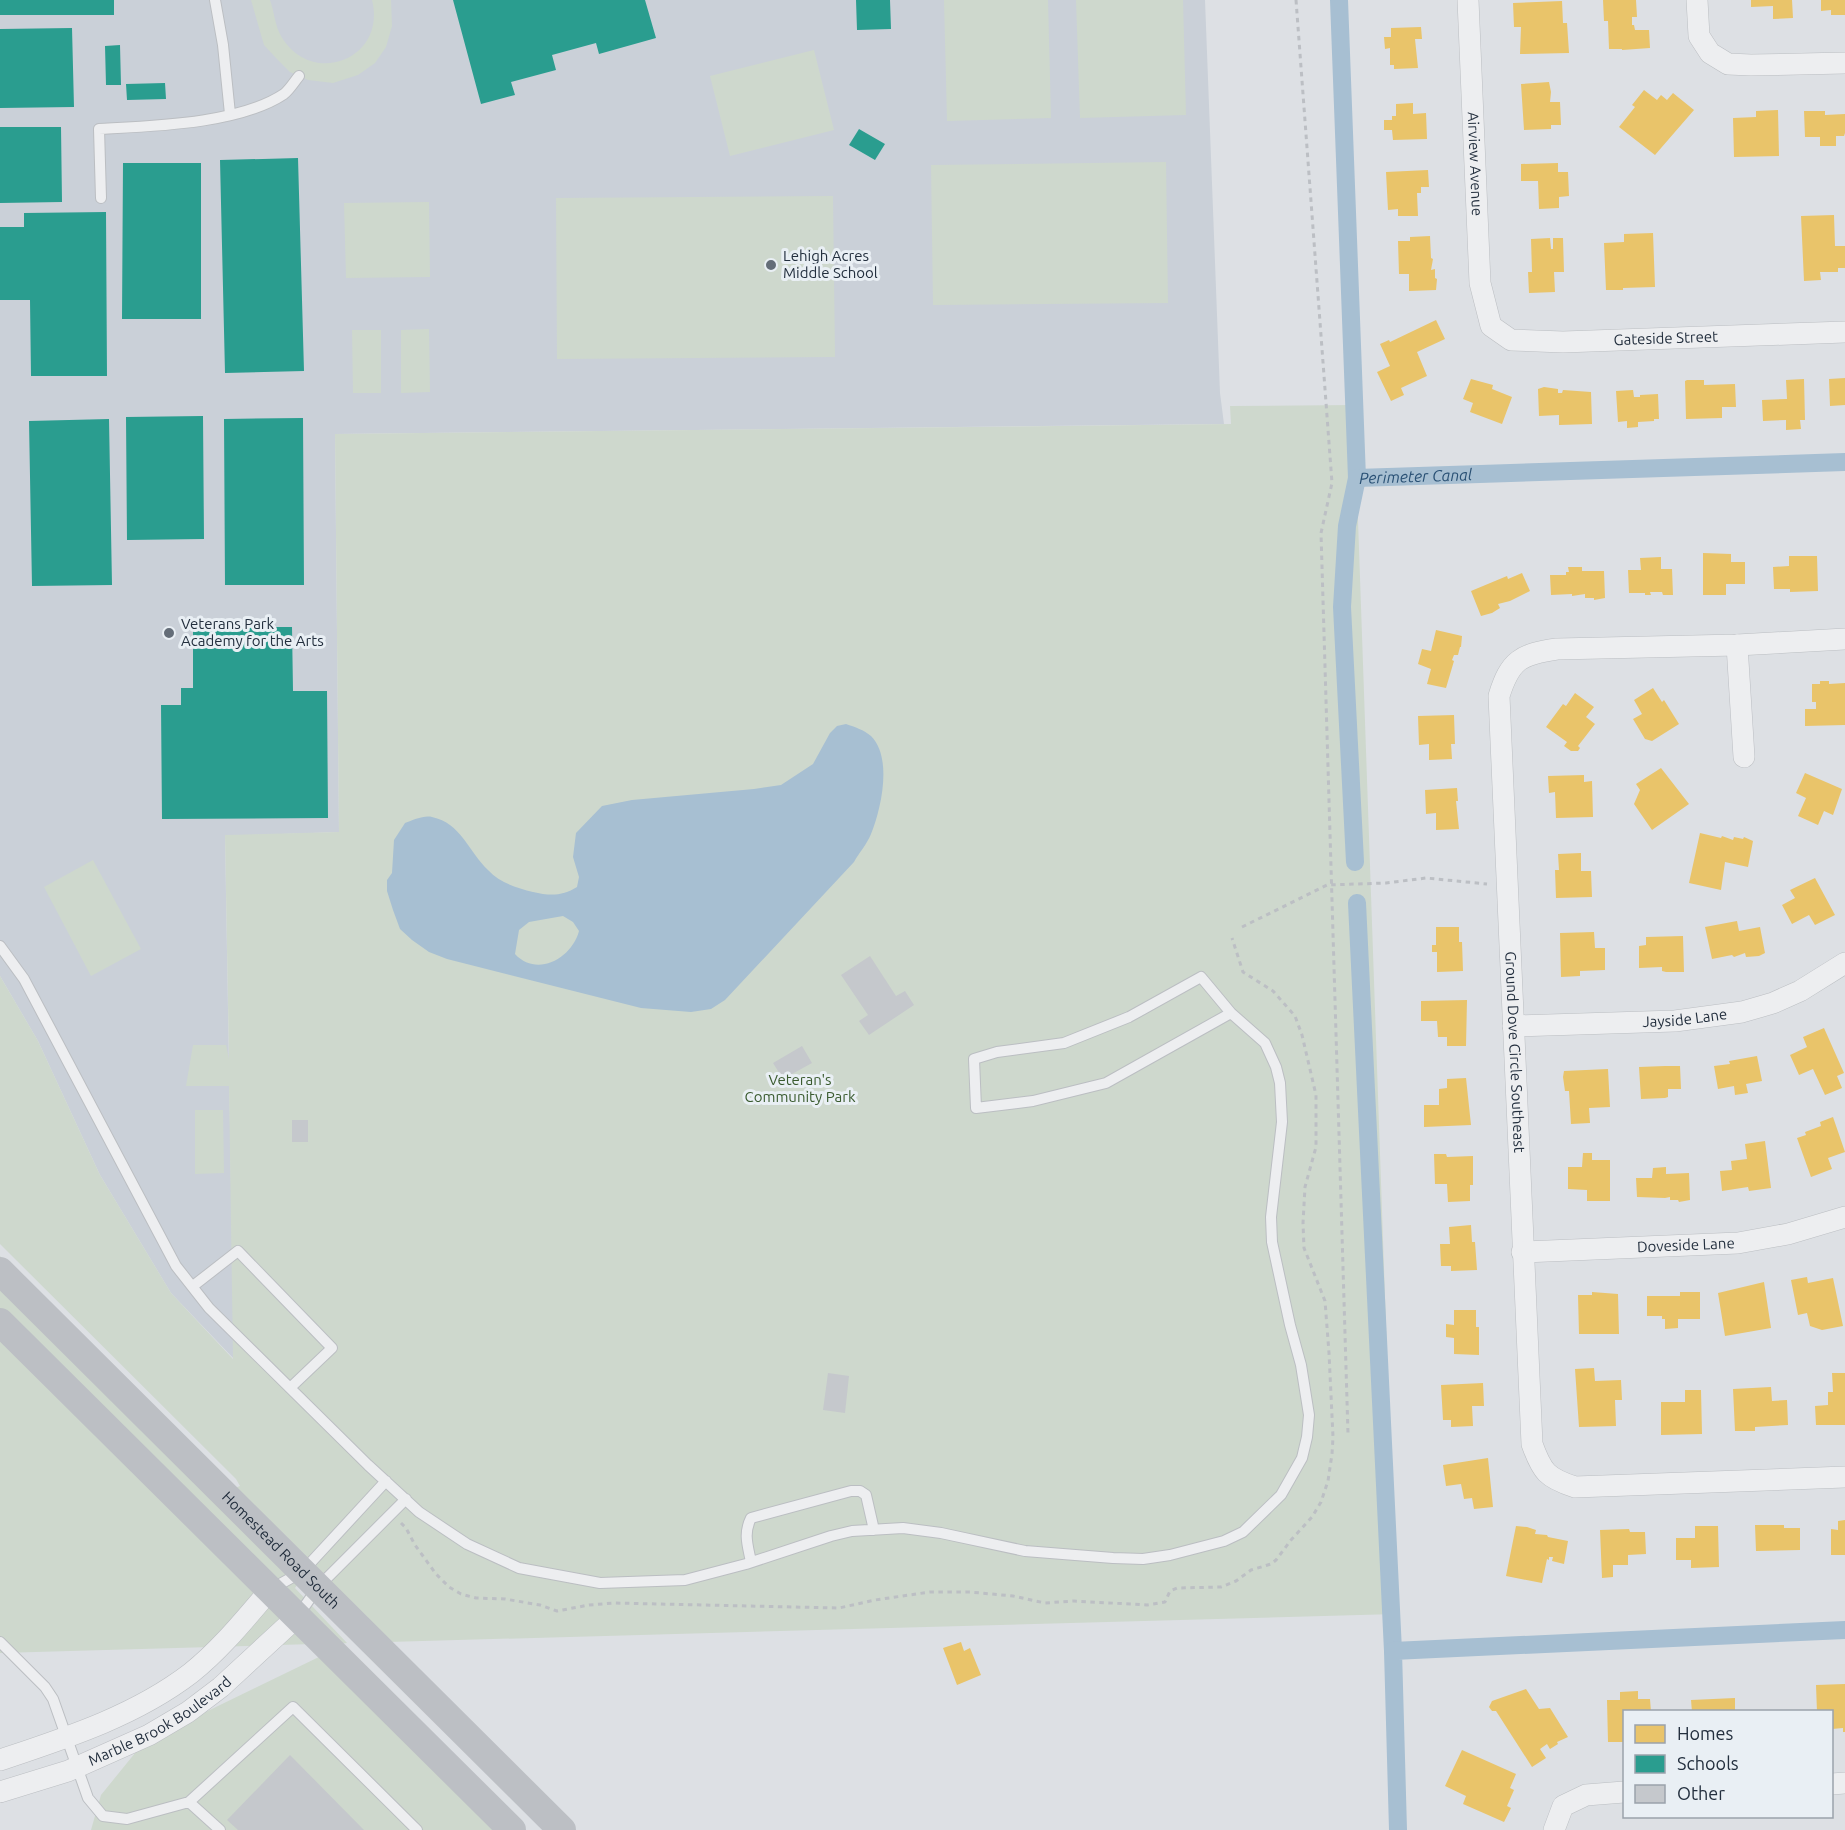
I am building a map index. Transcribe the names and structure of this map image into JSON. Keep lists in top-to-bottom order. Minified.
{"streets":{"main road":["Homestead Road South"],"street":["Airview Avenue","Gateside Street","Jayside Lane","Ground Dove Circle Southeast","Doveside Lane","Marble Brook Boulevard"]},"crossings":[["Airview Avenue","Gateside Street"],["Jayside Lane","Ground Dove Circle Southeast"],["Ground Dove Circle Southeast","Doveside Lane"]],"water":["Perimeter Canal"],"parks":["Veteran's Community Park"],"places":["Lehigh Acres Middle School","Veterans Park Academy for the Arts"],"legend":["Homes","Schools","Other"]}
